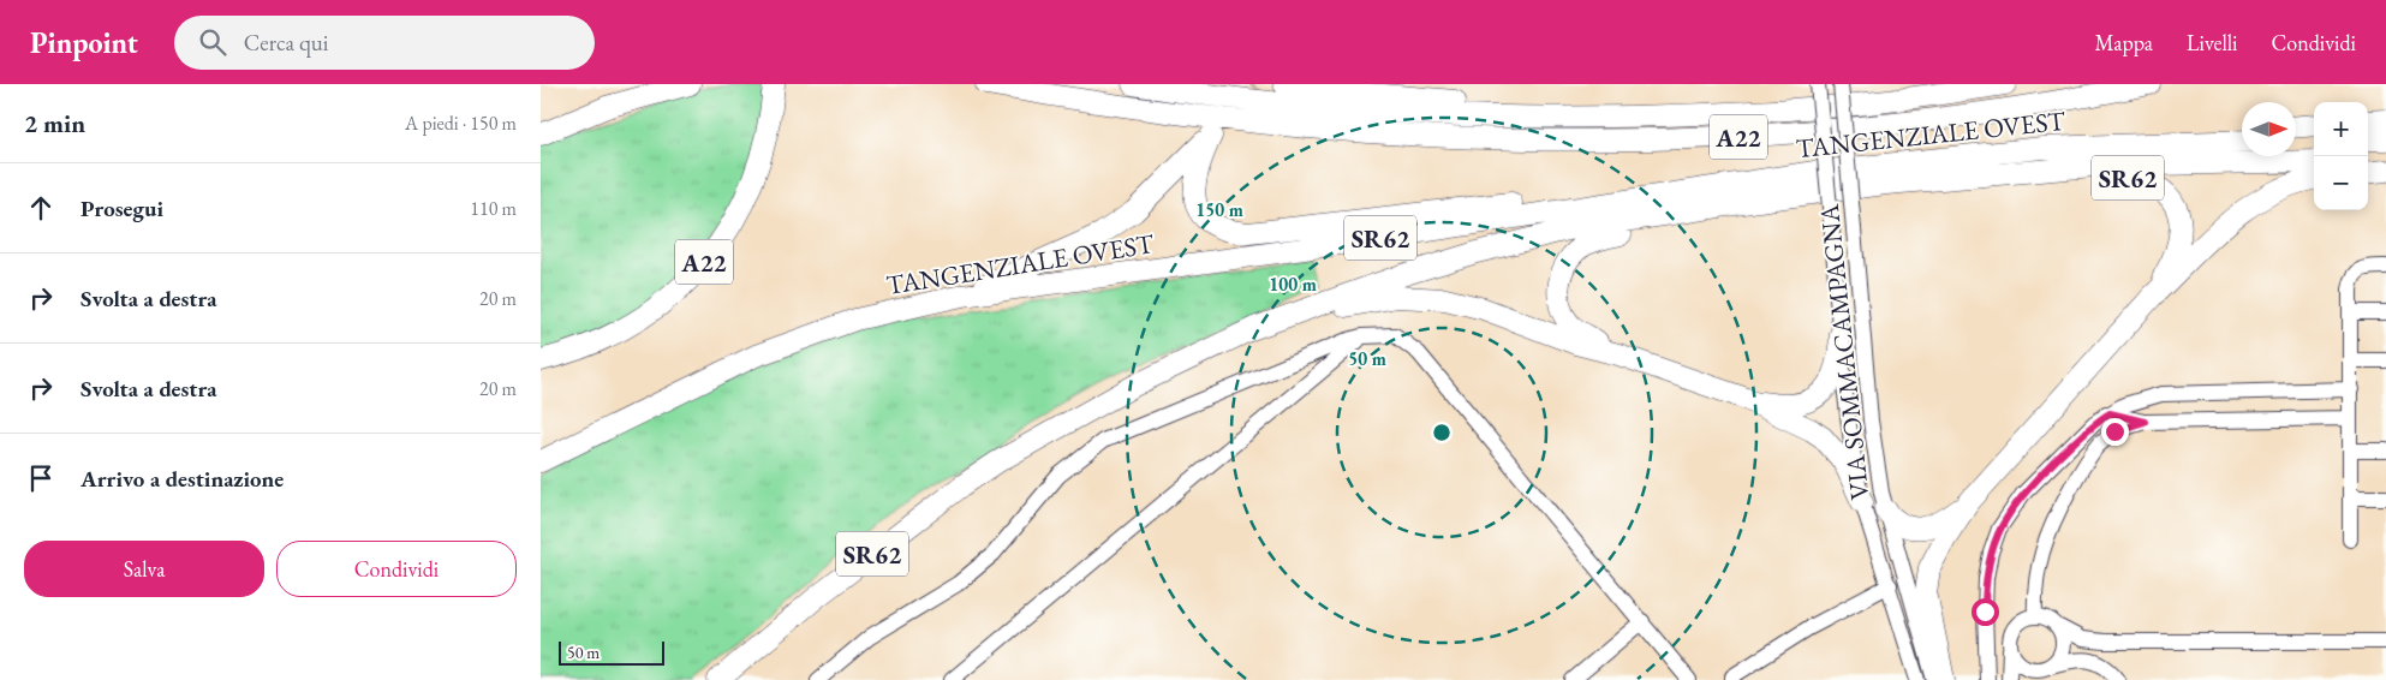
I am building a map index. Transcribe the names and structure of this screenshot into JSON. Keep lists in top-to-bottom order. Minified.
{"streets":{"highway":["TANGENZIALE OVEST","A22","SR62"],"street":["VIA SOMMACAMPAGNA"]},"crossings":[["TANGENZIALE OVEST","SR62"],["SR62","VIA SOMMACAMPAGNA"]],"scale_bar":"50 m","north":"right","page":{"header":"Pinpoint","search":"Cerca qui","nav":["Mappa","Livelli","Condividi"],"heading":["2 min","A piedi · 150 m"],"map_buttons":["+","−"],"list":[["Prosegui","110 m"],["Svolta a destra","20 m"],["Svolta a destra","20 m"],"Arrivo a destinazione"],"buttons":["Salva","Condividi"],"scale":"50 m"},"rings":["150 m","100 m","50 m"]}
